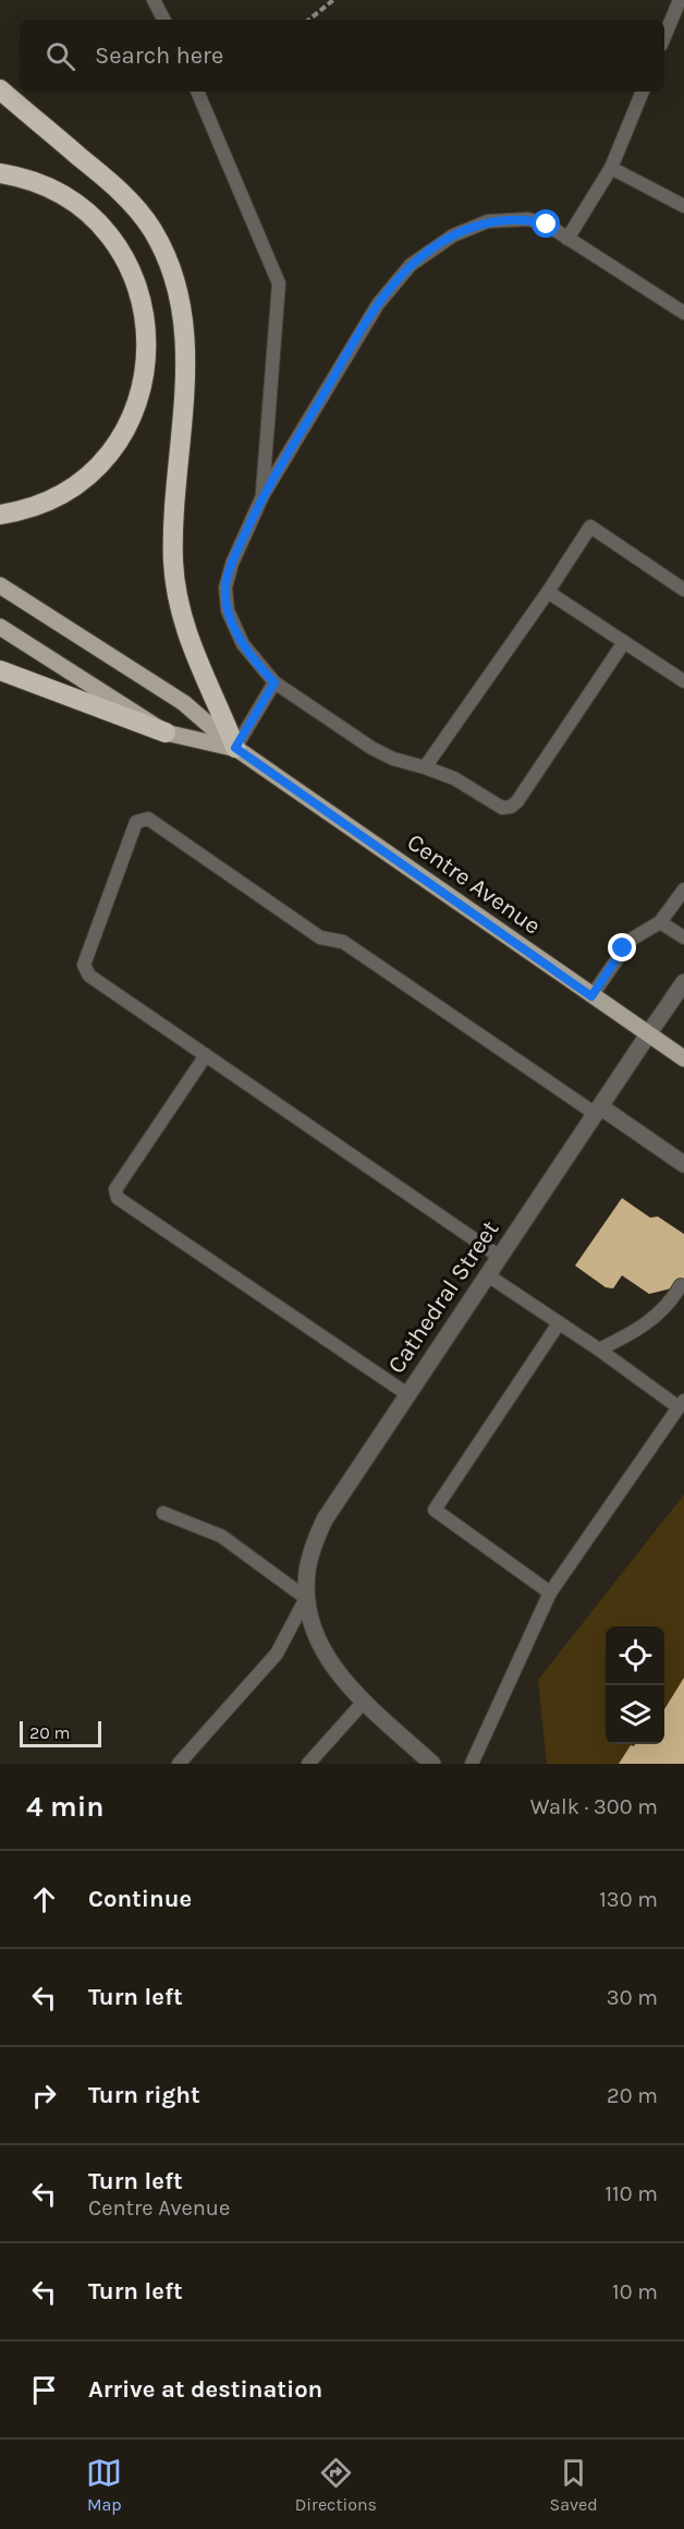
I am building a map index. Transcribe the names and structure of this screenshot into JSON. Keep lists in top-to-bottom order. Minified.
{"streets":{"main road":["Centre Avenue"],"street":["Cathedral Street"]},"crossings":[["Centre Avenue","Cathedral Street"]],"scale_bar":"20 m","page":{"search":"Search here","scale":"20 m","heading":["4 min","Walk · 300 m"],"list":[["Continue","130 m"],["Turn left","30 m"],["Turn right","20 m"],["Turn left","Centre Avenue","110 m"],["Turn left","10 m"],"Arrive at destination"],"nav":["Map","Directions","Saved"]}}
